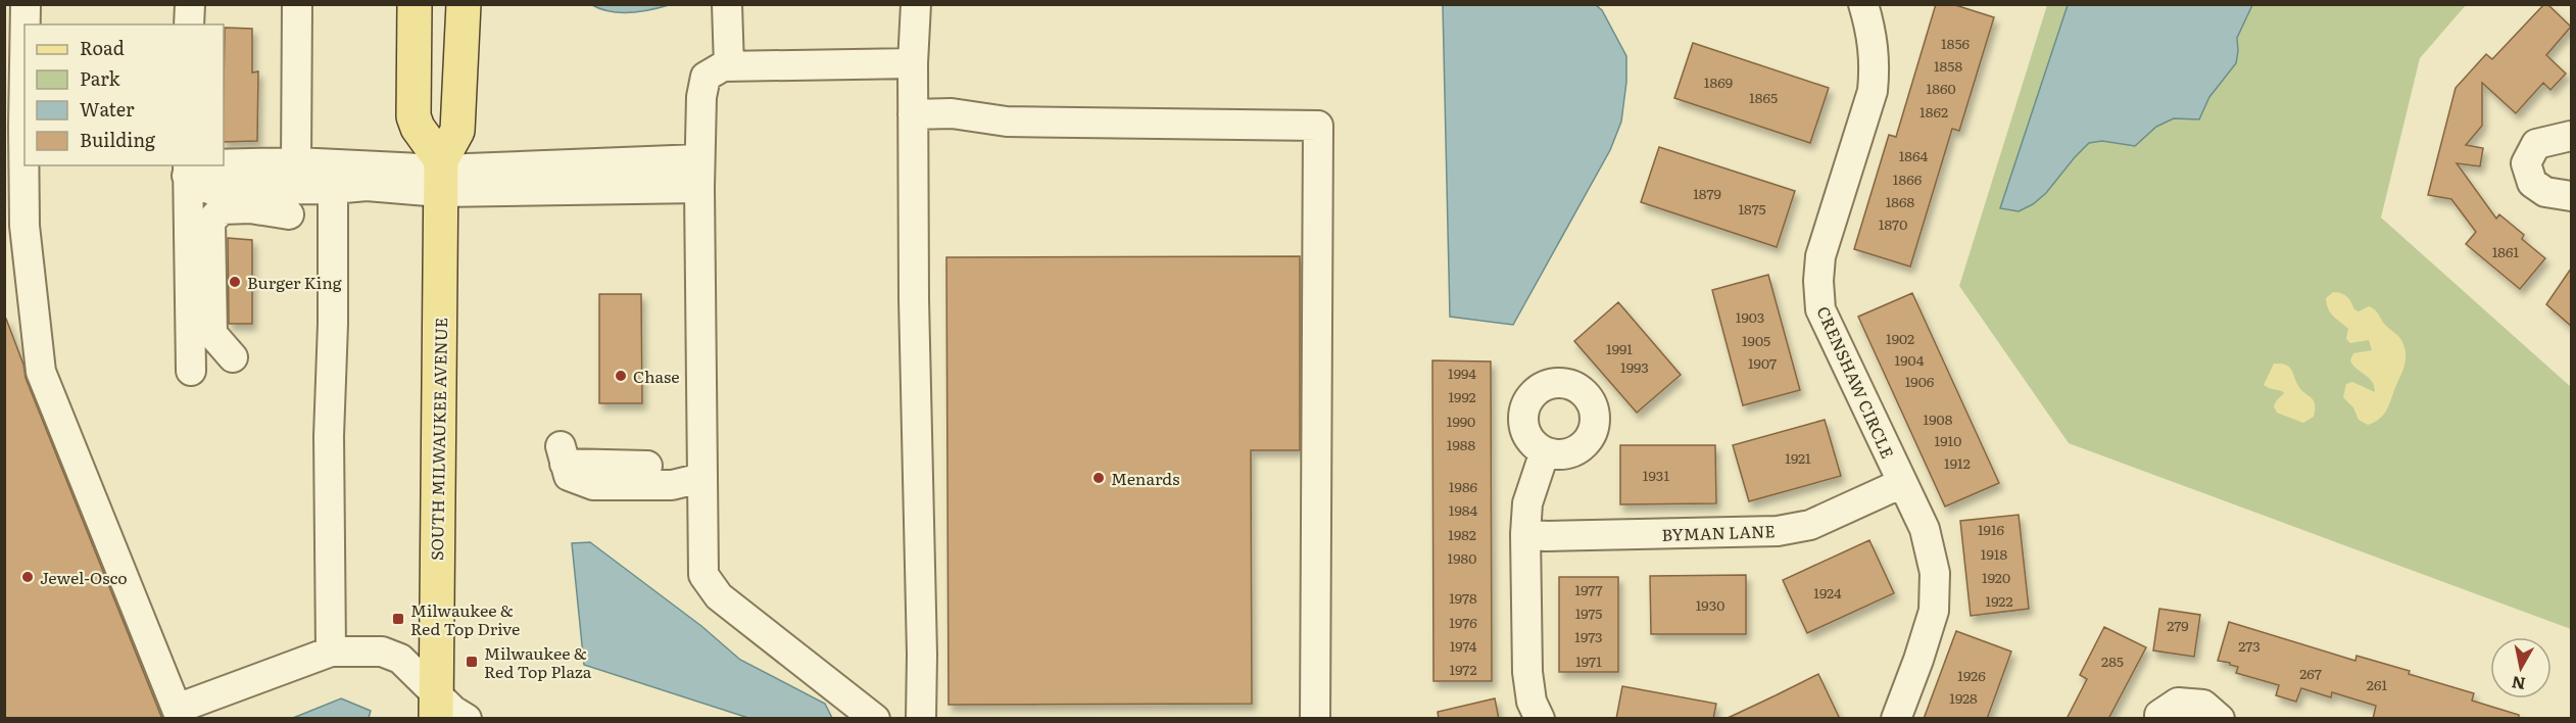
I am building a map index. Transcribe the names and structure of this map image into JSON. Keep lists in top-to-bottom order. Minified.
{"streets":{"main road":["SOUTH MILWAUKEE AVENUE"],"street":["CRENSHAW CIRCLE","BYMAN LANE"]},"crossings":[["CRENSHAW CIRCLE","BYMAN LANE"]],"places":{"other":["Burger King","Chase","Menards","Jewel-Osco"],"transit":["Milwaukee & Red Top Drive","Milwaukee & Red Top Plaza"]},"house_numbers":["1856","1858","1869","1860","1865","1862","1864","1866","1879","1868","1875","1870","1861","1903","1902","1905","1991","1904","1907","1993","1994","1906","1992","1908","1990","1910","1988","1921","1912","1931","1986","1984","1916","1982","1918","1980","1920","1977","1924","1978","1922","1930","1975","1976","279","1973","1974","273","1971","285","1972","267","1926","261","1928"],"legend":["Road","Park","Water","Building"],"north":"bottom"}
